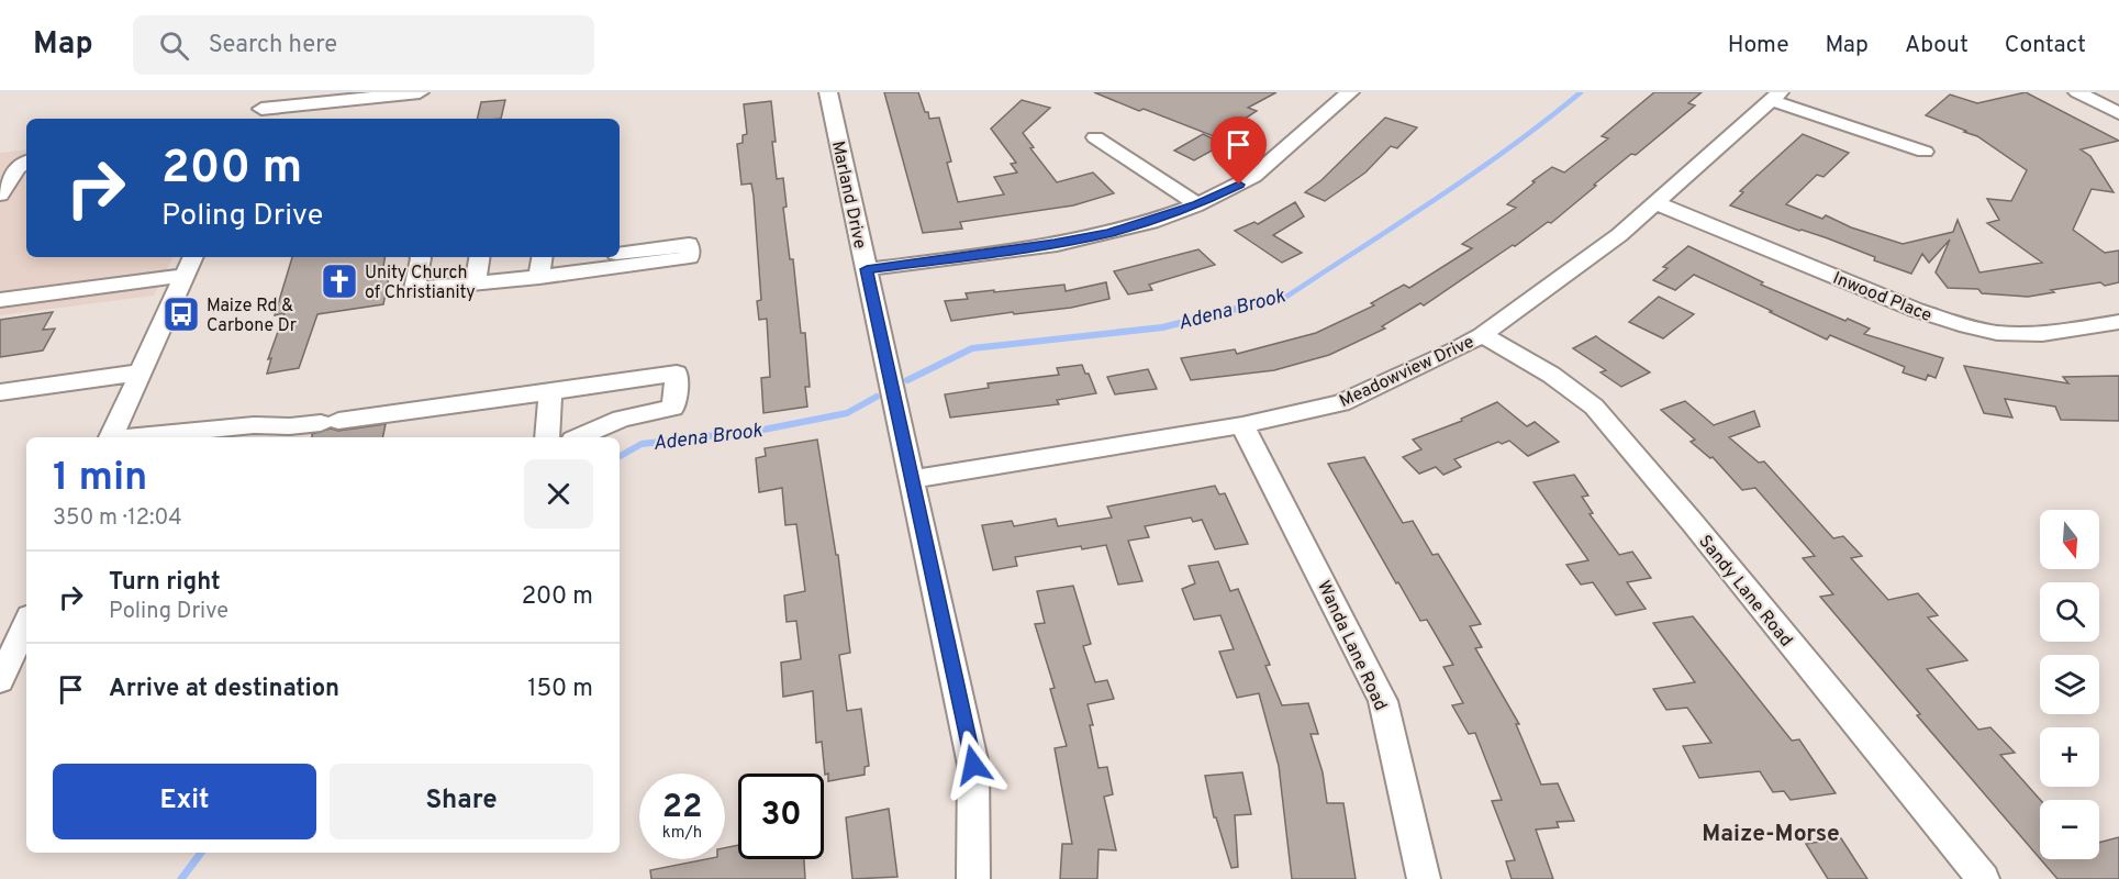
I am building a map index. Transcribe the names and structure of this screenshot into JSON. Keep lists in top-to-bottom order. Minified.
{"streets":{"street":["Marland Drive","Inwood Place","Meadowview Drive","Sandy Lane Road","Wanda Lane Road"]},"crossings":[["Marland Drive","Meadowview Drive"],["Inwood Place","Meadowview Drive"],["Meadowview Drive","Sandy Lane Road"],["Meadowview Drive","Wanda Lane Road"]],"districts":["Maize-Morse"],"water":["Adena Brook"],"places":{"church":["Unity Church of Christianity"],"bus stop":["Maize Rd & Carbone Dr"]},"north":"bottom","page":{"header":"Map","search":"Search here","nav":["Home","Map","About","Contact"],"turn":["200 m","Poling Drive"],"heading":["1 min","350 m · 12:04"],"map_buttons":["+","−"],"list":[{"name":"Turn right","note":"Poling Drive","value":"200 m"},{"name":"Arrive at destination","value":"150 m"}],"buttons":["Exit","Share"],"speed":"22 km/h","limit":"30"}}
